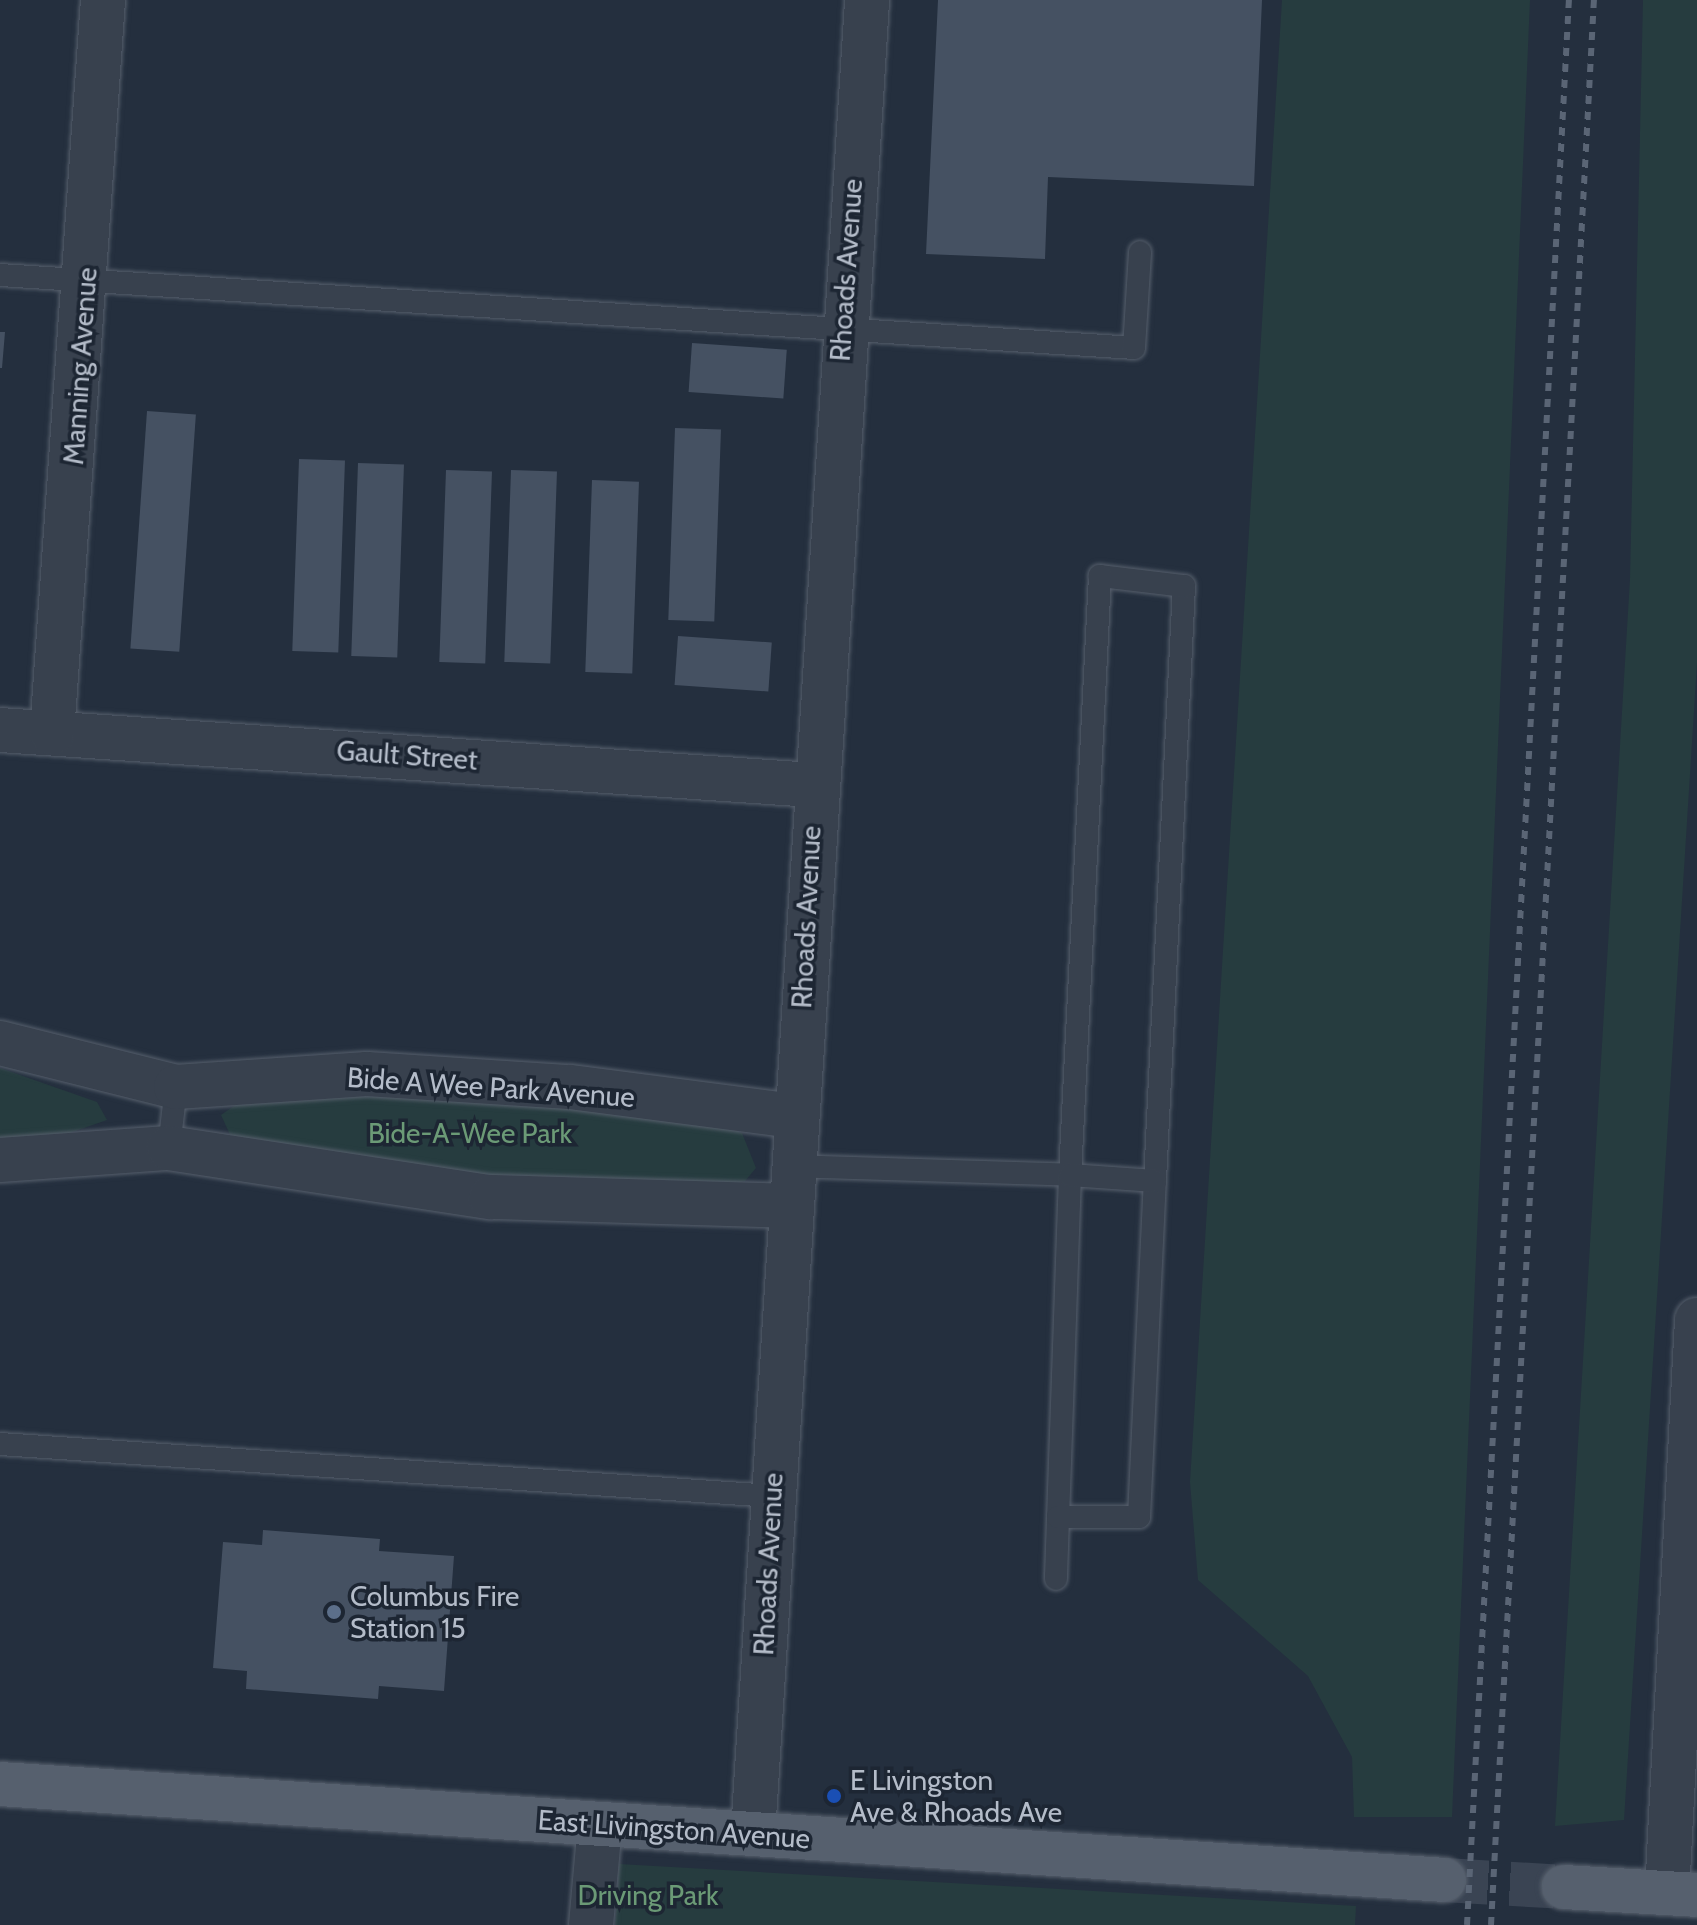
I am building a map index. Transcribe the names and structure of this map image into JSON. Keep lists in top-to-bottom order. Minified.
{"streets":{"main road":["East Livingston Avenue"],"street":["Rhoads Avenue","Manning Avenue","Gault Street","Bide A Wee Park Avenue"]},"crossings":[["Rhoads Avenue","Gault Street"],["Rhoads Avenue","Bide A Wee Park Avenue"],["Rhoads Avenue","East Livingston Avenue"],["Manning Avenue","Gault Street"]],"parks":["Bide-A-Wee Park","Driving Park"],"places":["Columbus Fire Station 15","E Livingston Ave & Rhoads Ave"]}
